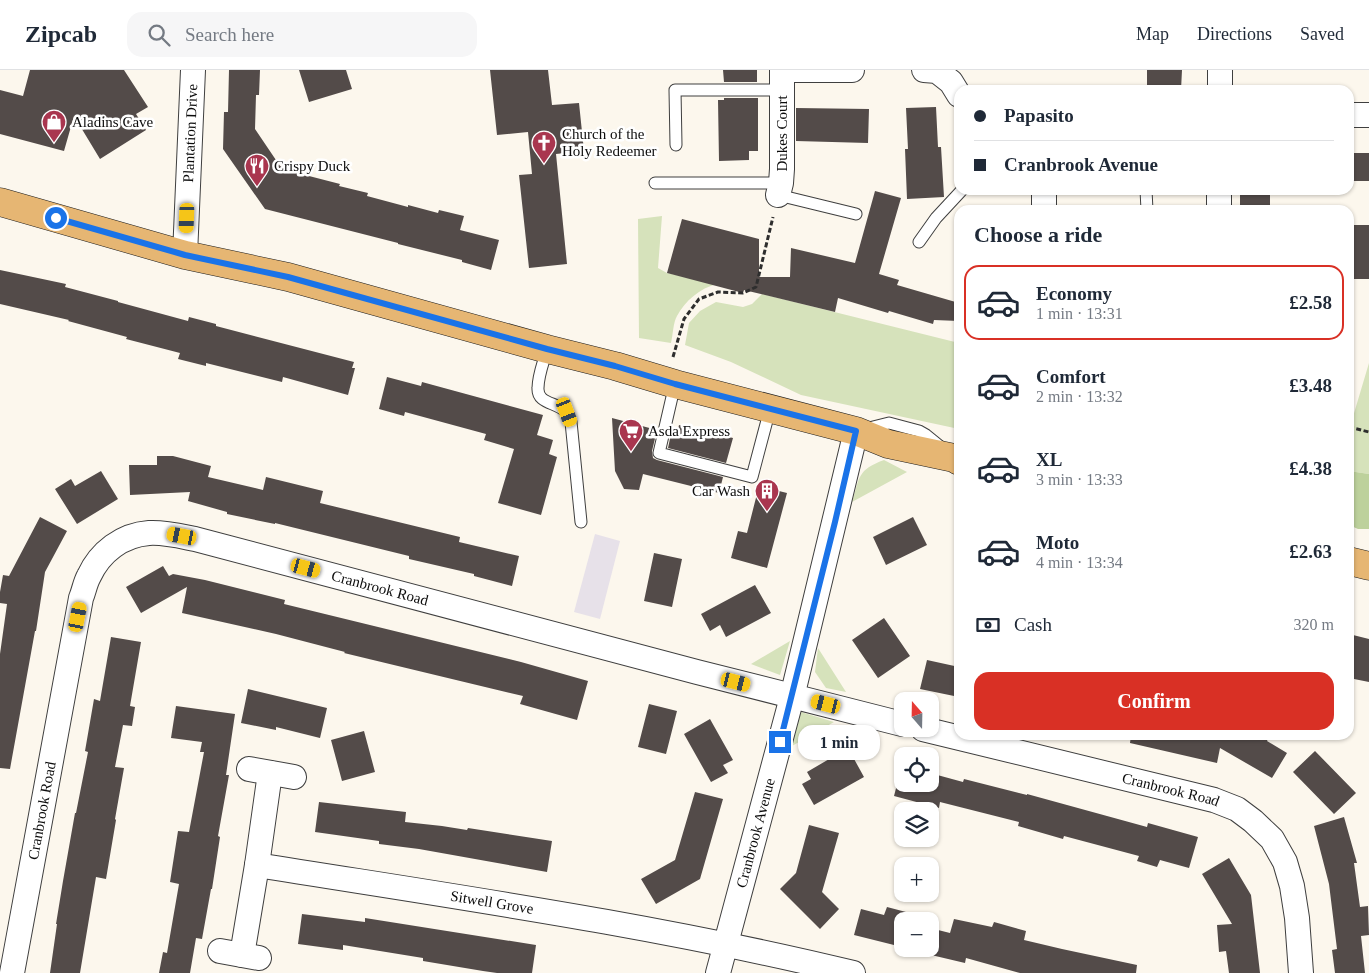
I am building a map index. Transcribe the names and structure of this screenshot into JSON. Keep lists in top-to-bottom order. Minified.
{"streets":{"street":["Plantation Drive","Dukes Court","Cranbrook Road","Cranbrook Avenue","Sitwell Grove"]},"crossings":[["Cranbrook Road","Cranbrook Avenue"],["Cranbrook Avenue","Sitwell Grove"]],"places":{"shop":["Aladins Cave"],"church":["Church of the Holy Redeemer"],"restaurant":["Crispy Duck"],"supermarket":["Asda Express"],"building":["Car Wash"]},"north":"top","page":{"header":"Zipcab","search":"Search here","nav":["Map","Directions","Saved"],"banner":["Papasito","Cranbrook Avenue"],"heading":"Choose a ride","list":[{"name":"Economy","note":"1 min · 13:31","value":"£2.58"},{"name":"Comfort","note":"2 min · 13:32","value":"£3.48"},{"name":"XL","note":"3 min · 13:33","value":"£4.38"},{"name":"Moto","note":"4 min · 13:34","value":"£2.63"}],"pay":["Cash","320 m"],"buttons":"Confirm","map_buttons":["+","−"],"bubble":"1 min"}}
